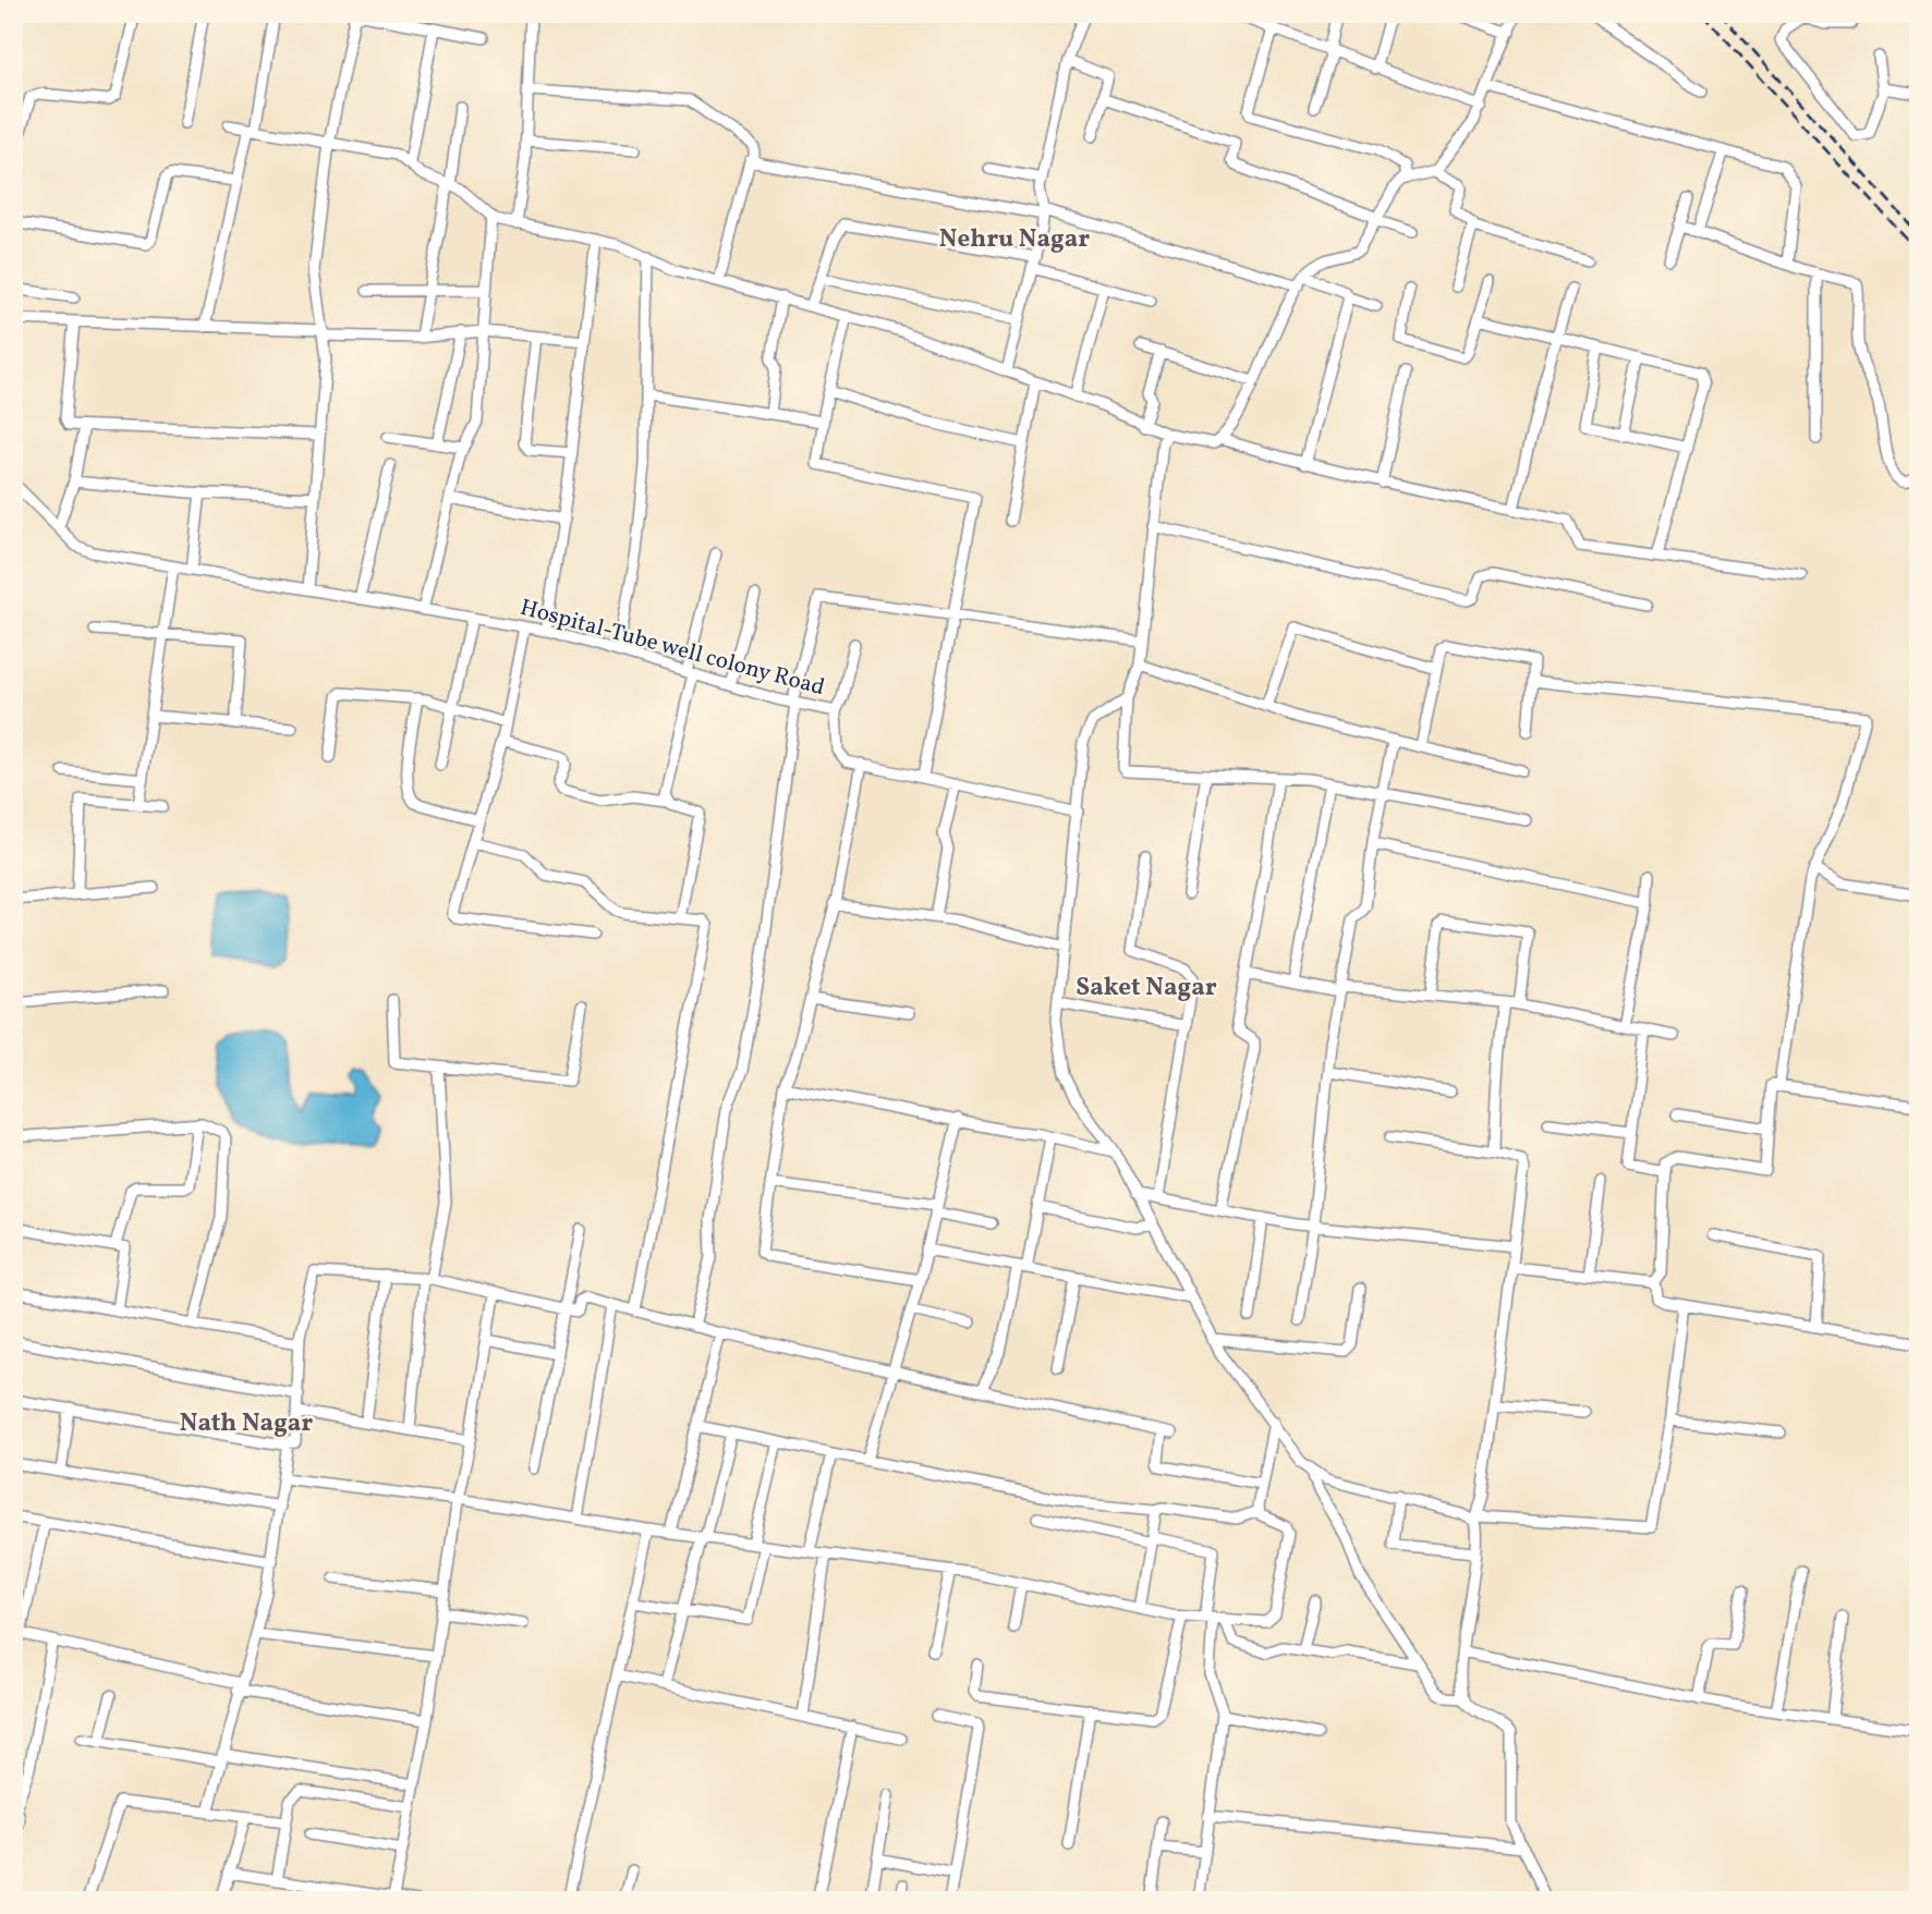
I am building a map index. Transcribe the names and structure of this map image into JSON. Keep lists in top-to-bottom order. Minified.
{"streets":{"street":["Hospital-Tube well colony Road"]},"districts":["Nehru Nagar","Saket Nagar","Nath Nagar"]}
